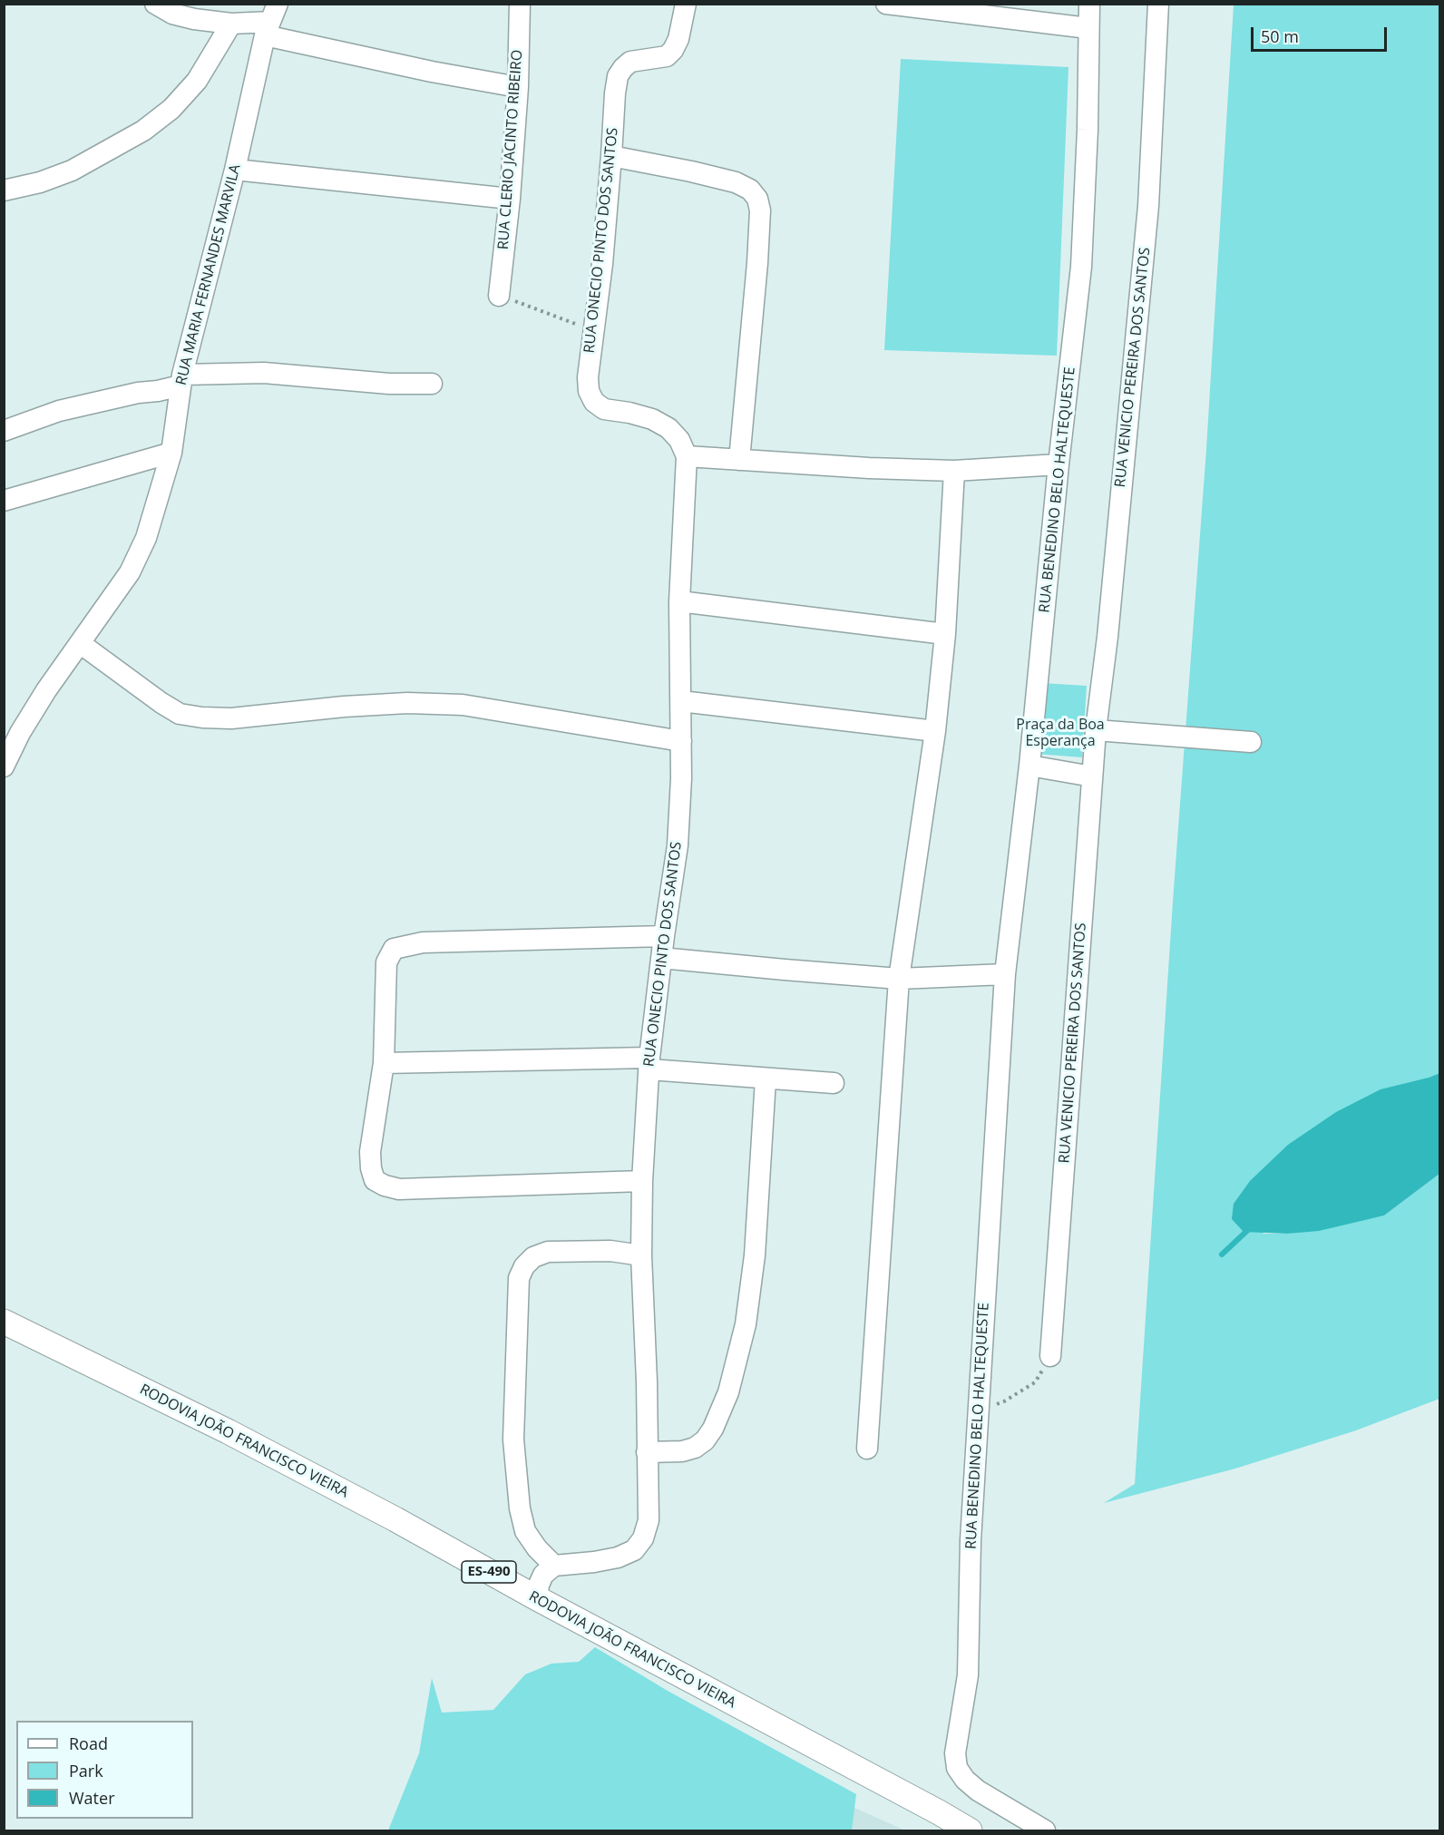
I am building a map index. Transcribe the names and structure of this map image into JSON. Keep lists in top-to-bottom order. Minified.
{"streets":{"main road":["RODOVIA JOÃO FRANCISCO VIEIRA","ES-490"],"street":["RUA CLERIO JACINTO RIBEIRO","RUA ONECIO PINTO DOS SANTOS","RUA MARIA FERNANDES MARVILA","RUA VENICIO PEREIRA DOS SANTOS","RUA BENEDINO BELO HALTEQUESTE"]},"parks":["Praça da Boa Esperança"],"legend":["Road","Park","Water"],"scale_bar":"50 m"}
